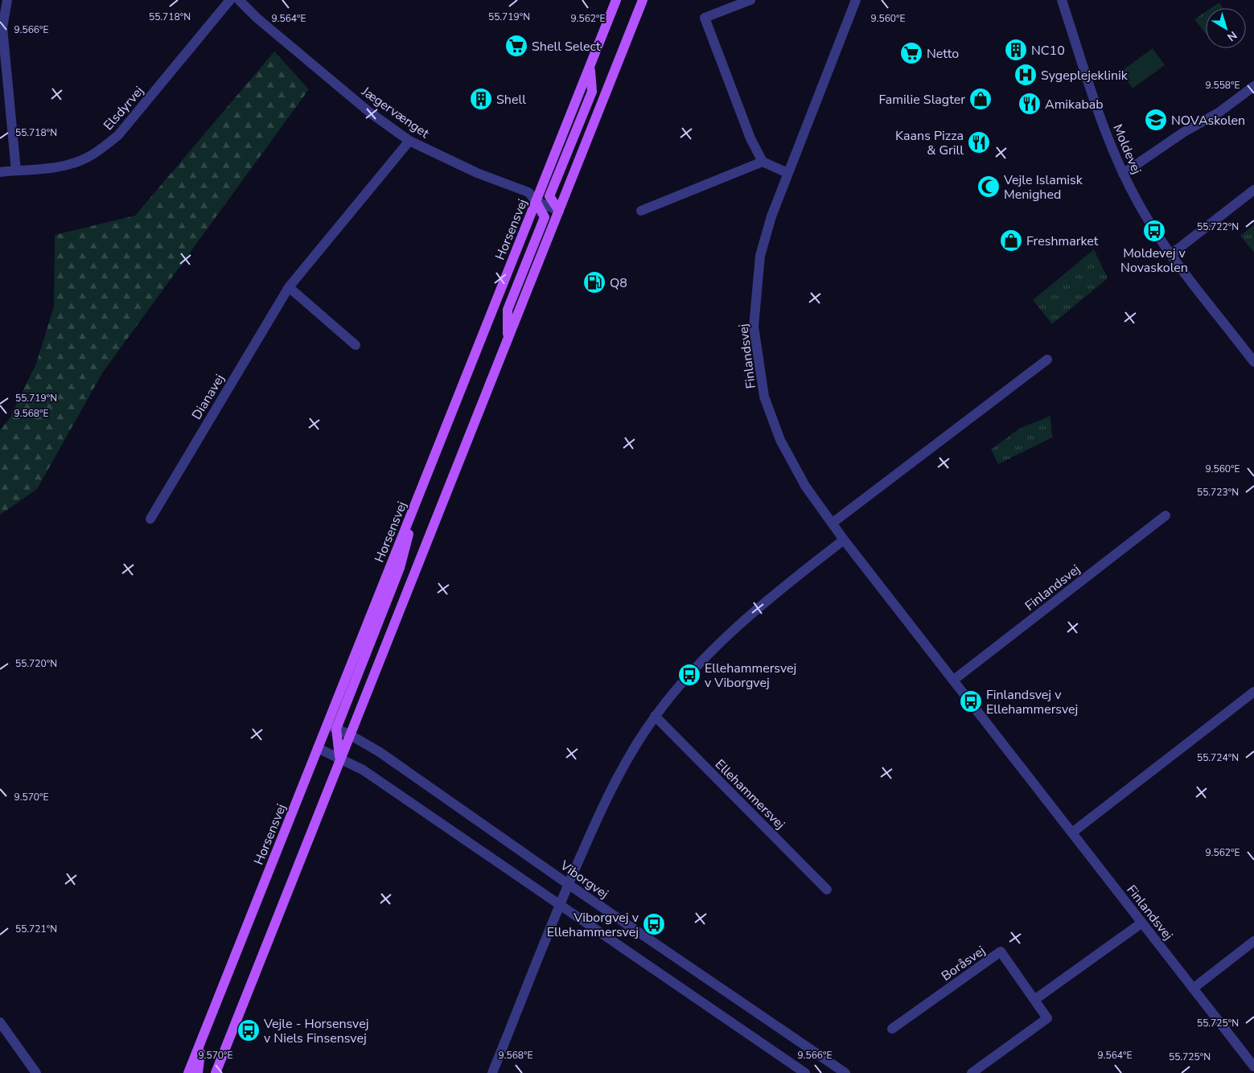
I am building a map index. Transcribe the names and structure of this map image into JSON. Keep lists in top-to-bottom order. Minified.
{"streets":{"main road":["Horsensvej"],"street":["Elsdyrvej","Jægervænget","Moldevej","Finlandsvej","Dianavej","Ellehammersvej","Viborgvej","Boråsvej"]},"crossings":[["Jægervænget","Horsensvej"],["Jægervænget","Dianavej"],["Horsensvej","Viborgvej"]],"places":{"supermarket":["Shell Select","Netto"],"building":["NC10","Shell"],"hospital":["Sygeplejeklinik"],"shop":["Familie Slagter","Freshmarket"],"restaurant":["Amikabab","Kaans Pizza & Grill"],"school or university":["NOVAskolen"],"mosque":["Vejle Islamisk Menighed"],"bus stop":["Moldevej v Novaskolen","Ellehammersvej v Viborgvej","Finlandsvej v Ellehammersvej","Viborgvej v Ellehammersvej","Vejle - Horsensvej v Niels Finsensvej"],"fuel station":["Q8"]},"north":"bottom right","coordinates":["55.718°N","55.719°N","9.564°E","9.562°E","9.560°E","9.566°E","9.558°E","55.722°N","9.568°E","55.723°N","55.720°N","55.724°N","9.570°E","55.721°N","55.725°N"]}
